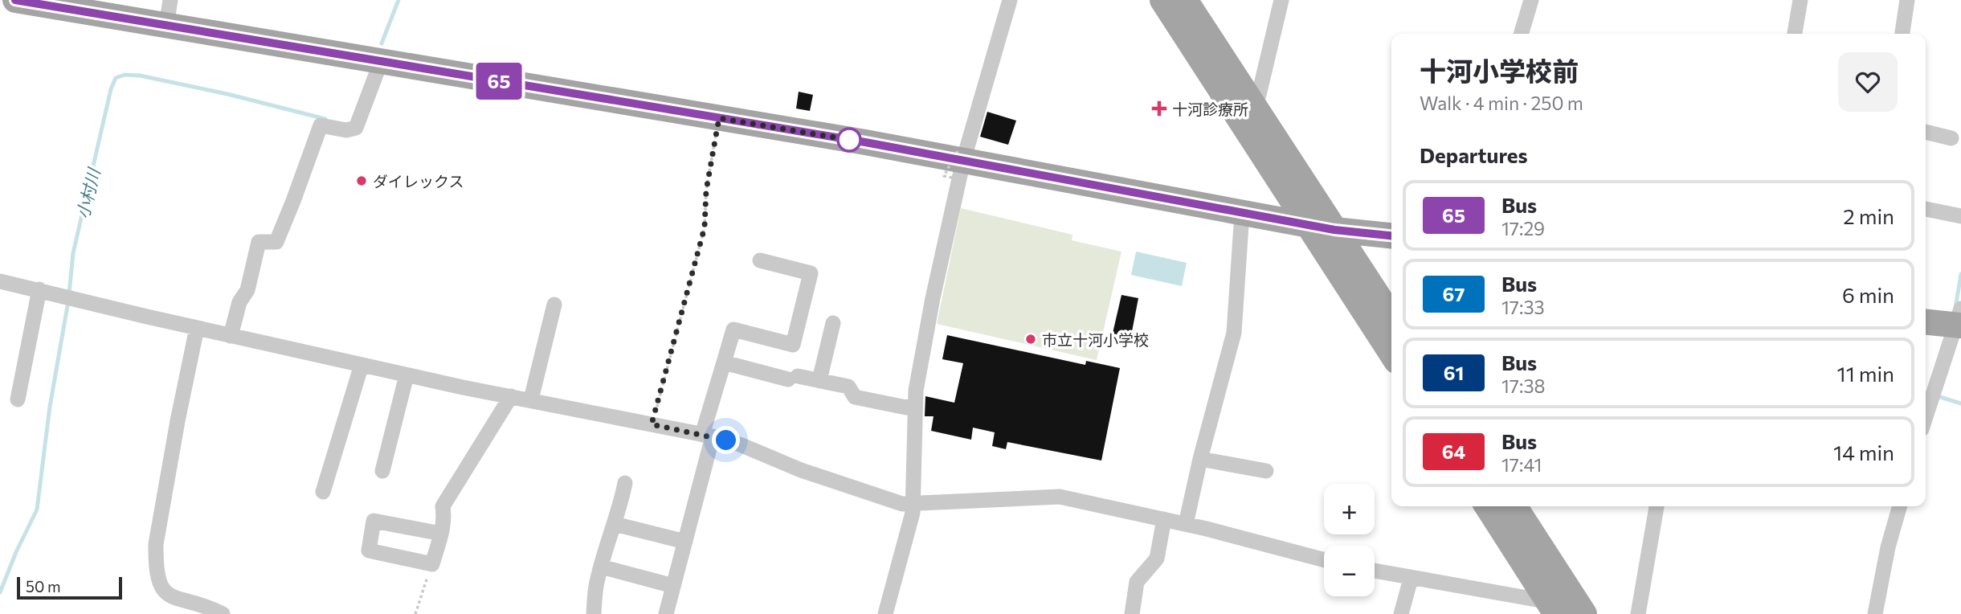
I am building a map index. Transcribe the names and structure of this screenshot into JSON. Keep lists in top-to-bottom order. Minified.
{"water":["小村川"],"places":{"health":["十河診療所"],"other":["ダイレックス","市立十河小学校"]},"lines":["bus line 65"],"scale_bar":"50 m","page":{"on_map":"65","heading":[["十河小学校前","Walk · 4 min · 250 m"],"Departures"],"list":[{"mark":"65","name":"Bus","note":"17:29","value":"2 min"},{"mark":"67","name":"Bus","note":"17:33","value":"6 min"},{"mark":"61","name":"Bus","note":"17:38","value":"11 min"},{"mark":"64","name":"Bus","note":"17:41","value":"14 min"}],"map_buttons":["+","−"],"scale":"50 m"}}
